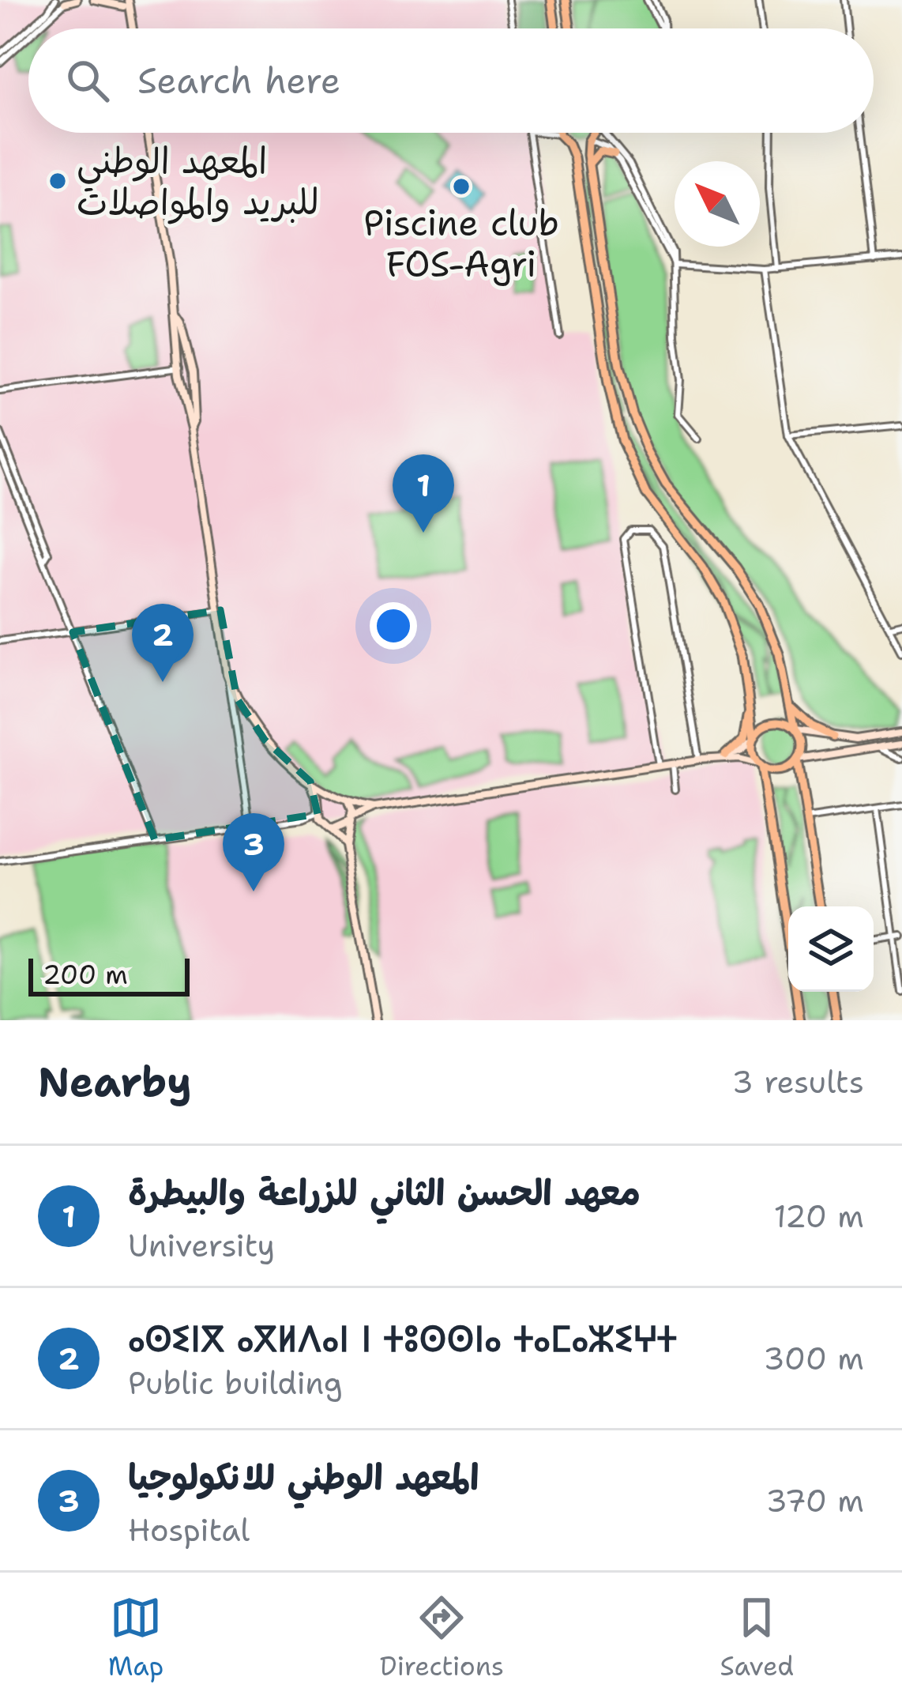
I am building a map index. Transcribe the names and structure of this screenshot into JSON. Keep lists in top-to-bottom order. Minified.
{"places":["المعهد الوطني للبريد والمواصلات","Piscine club FOS-Agri"],"scale_bar":"200 m","north":"top left","page":{"search":"Search here","pins":["1","2","3"],"scale":"200 m","heading":["Nearby","3 results"],"list":[{"mark":"1","name":"معهد الحسن الثاني للزراعة والبيطرة","note":"University","value":"120 m"},{"mark":"2","name":"ⴰⵙⵉⵏⴳ ⴰⴳⵍⴷⴰⵏ ⵏ ⵜⵓⵙⵙⵏⴰ ⵜⴰⵎⴰⵣⵉⵖⵜ","note":"Public building","value":"300 m"},{"mark":"3","name":"المعهد الوطني للانكولوجيا","note":"Hospital","value":"370 m"}],"nav":["Map","Directions","Saved"]}}
